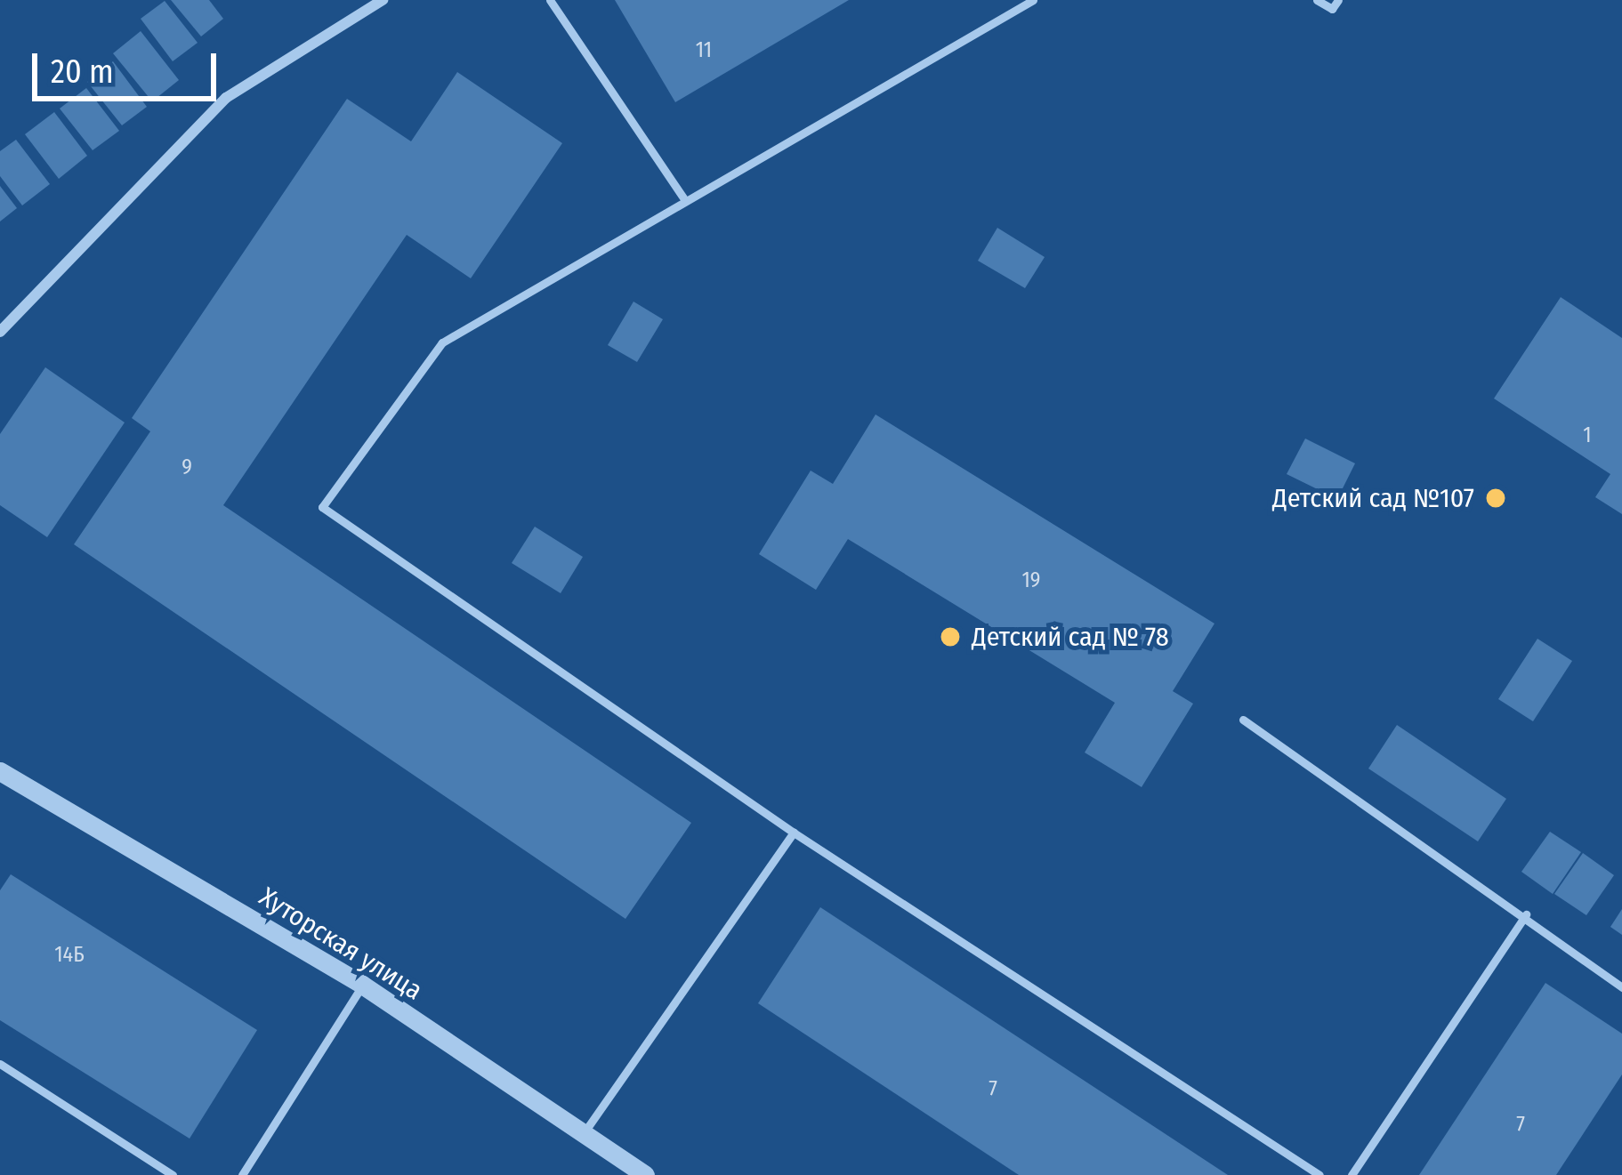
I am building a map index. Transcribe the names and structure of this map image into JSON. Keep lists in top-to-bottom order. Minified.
{"streets":{"street":["Хуторская улица"]},"places":["Детский сад №107","Детский сад № 78"],"house_numbers":["11","1","9","19","14Б","7","7"],"scale_bar":"20 m"}
